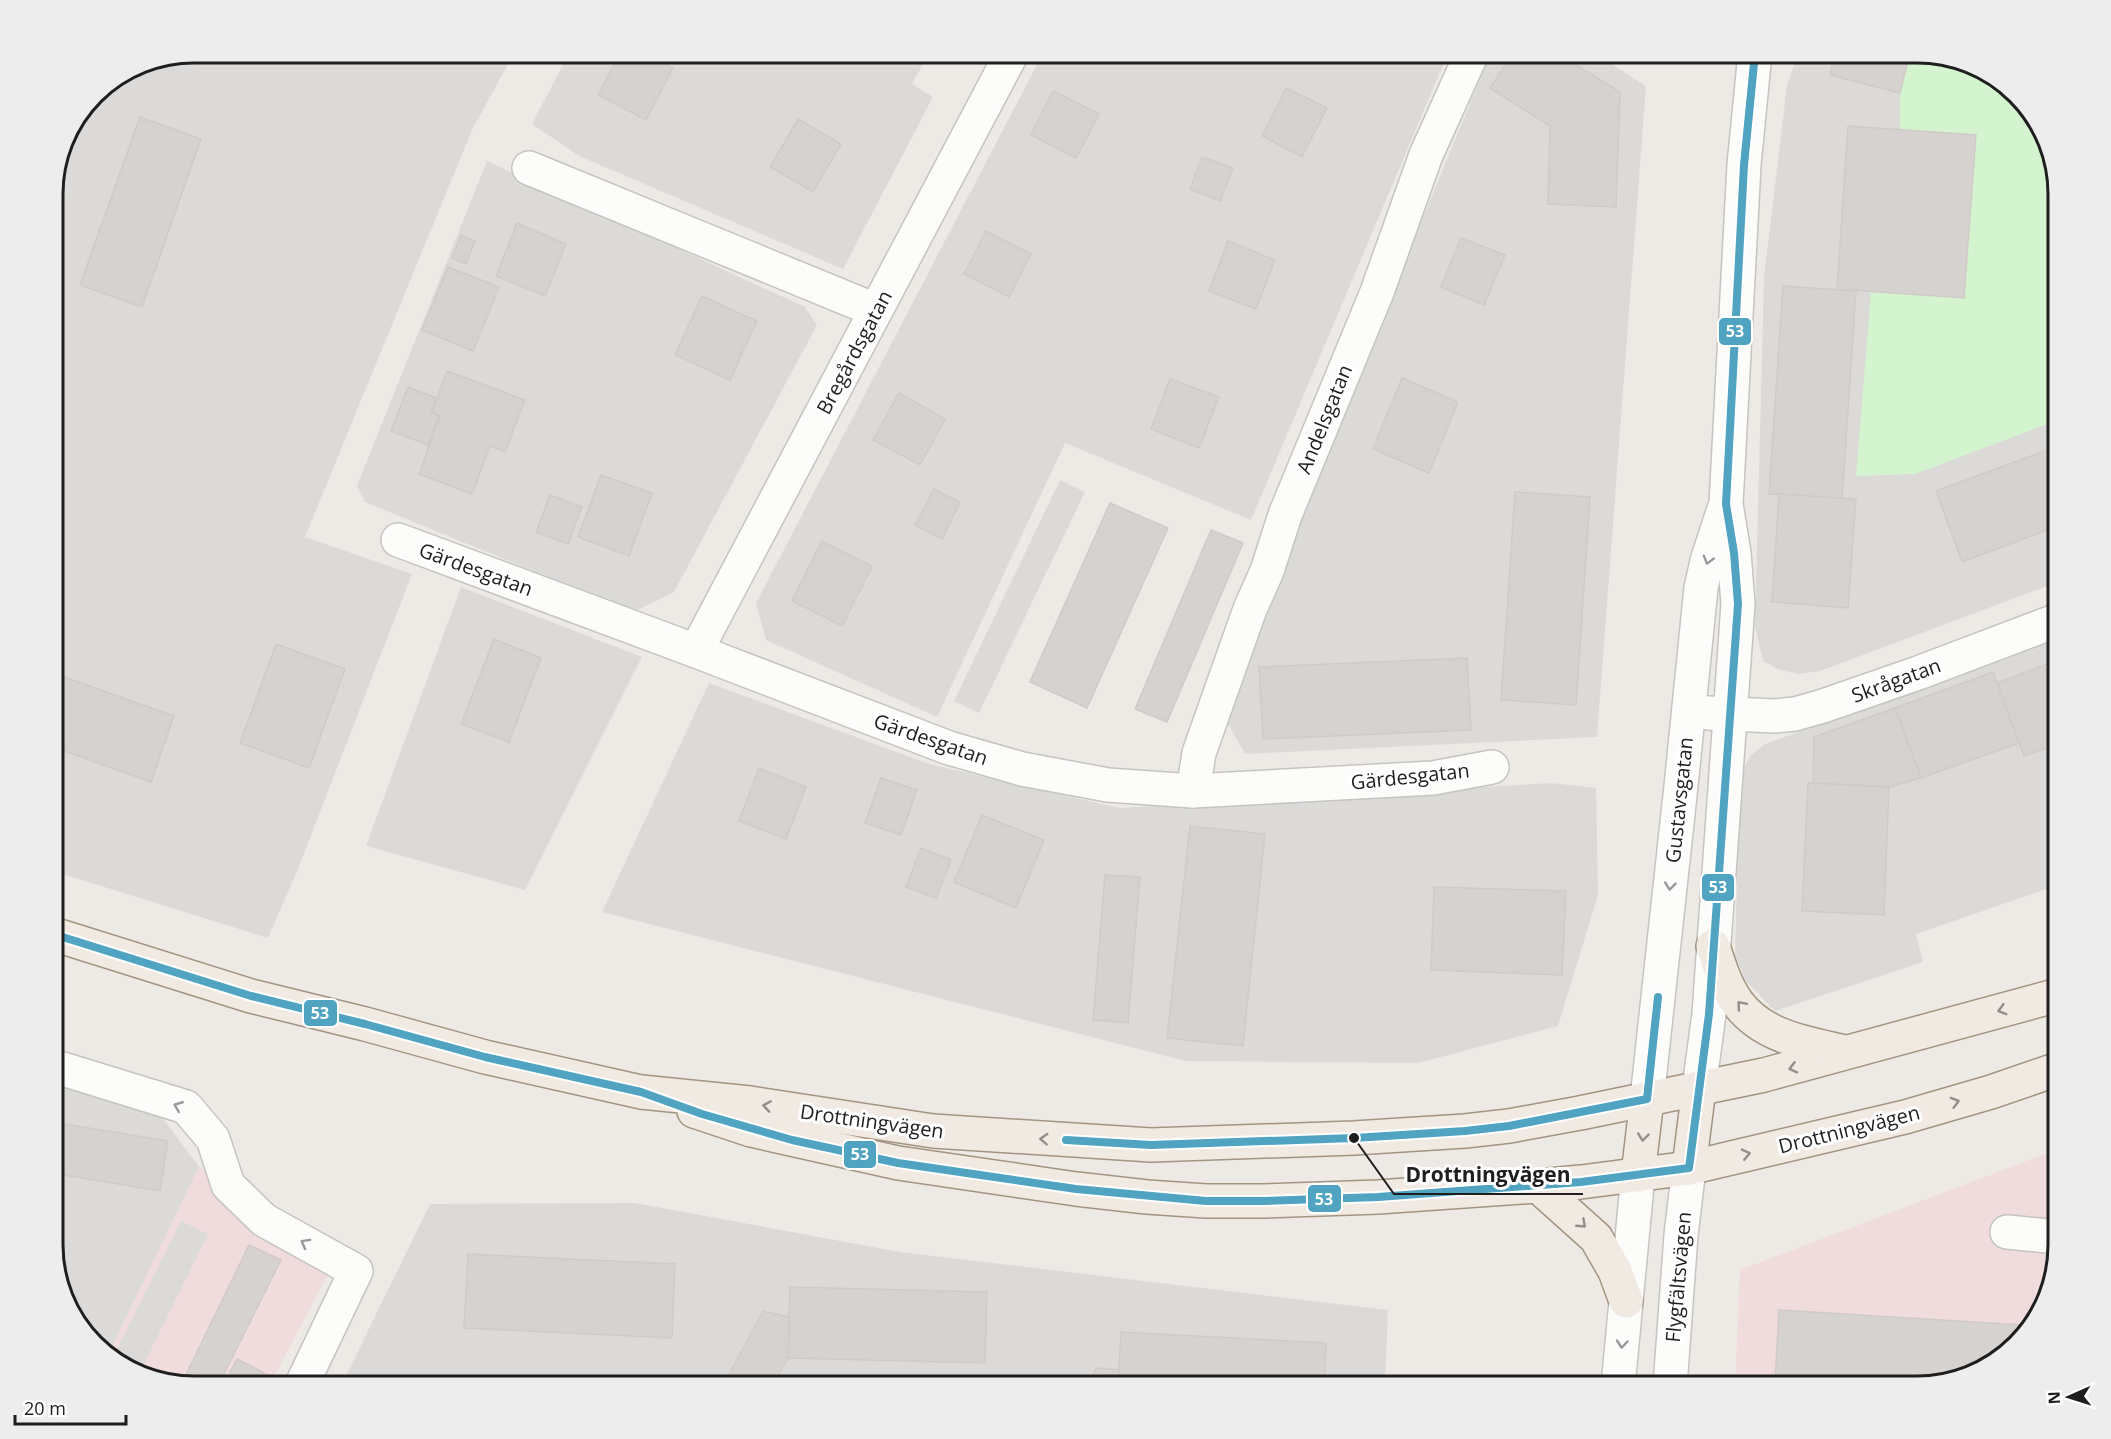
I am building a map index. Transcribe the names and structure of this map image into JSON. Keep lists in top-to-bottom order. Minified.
{"streets":{"main road":["Drottningvägen"],"street":["Bregårdsgatan","Andelsgatan","Gärdesgatan","Skrågatan","Gustavsgatan","Flygfältsvägen"]},"crossings":[["Bregårdsgatan","Gärdesgatan"],["Andelsgatan","Gärdesgatan"],["Skrågatan","Gustavsgatan"],["Gustavsgatan","Drottningvägen"],["Drottningvägen","Flygfältsvägen"]],"places":["Drottningvägen"],"lines":["transit line 53"],"scale_bar":"20 m","north":"left"}
